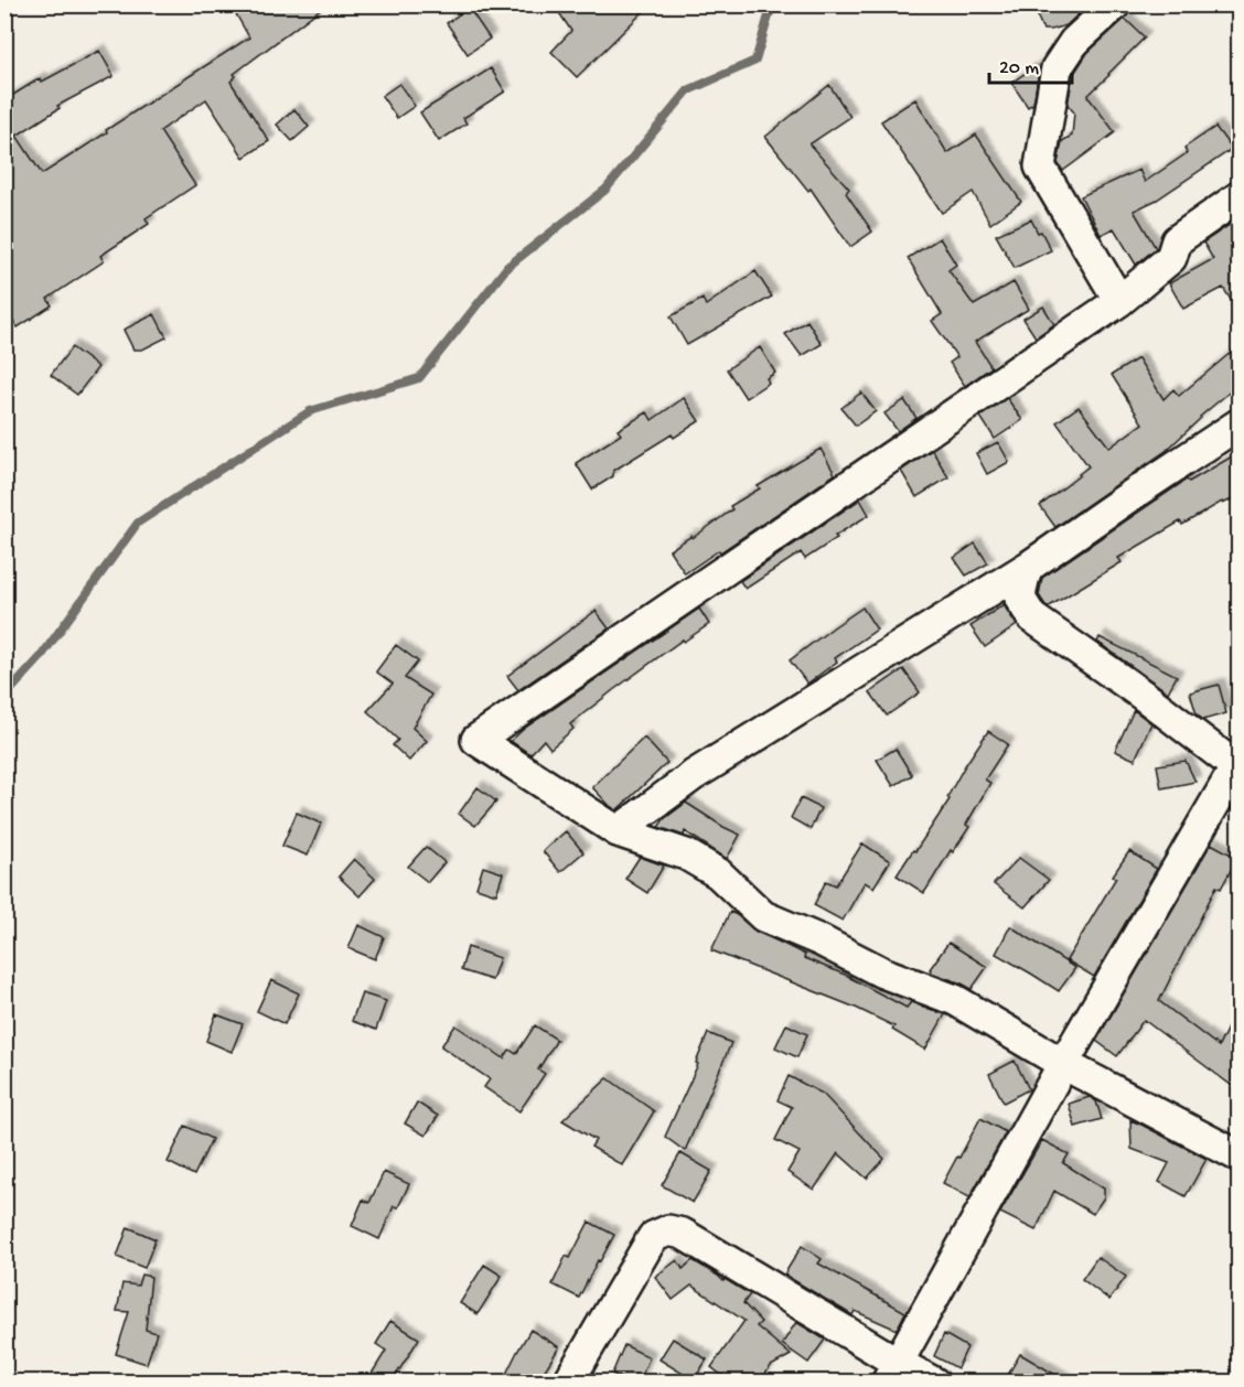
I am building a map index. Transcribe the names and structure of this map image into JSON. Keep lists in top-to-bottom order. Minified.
{"scale_bar":"20 m"}
